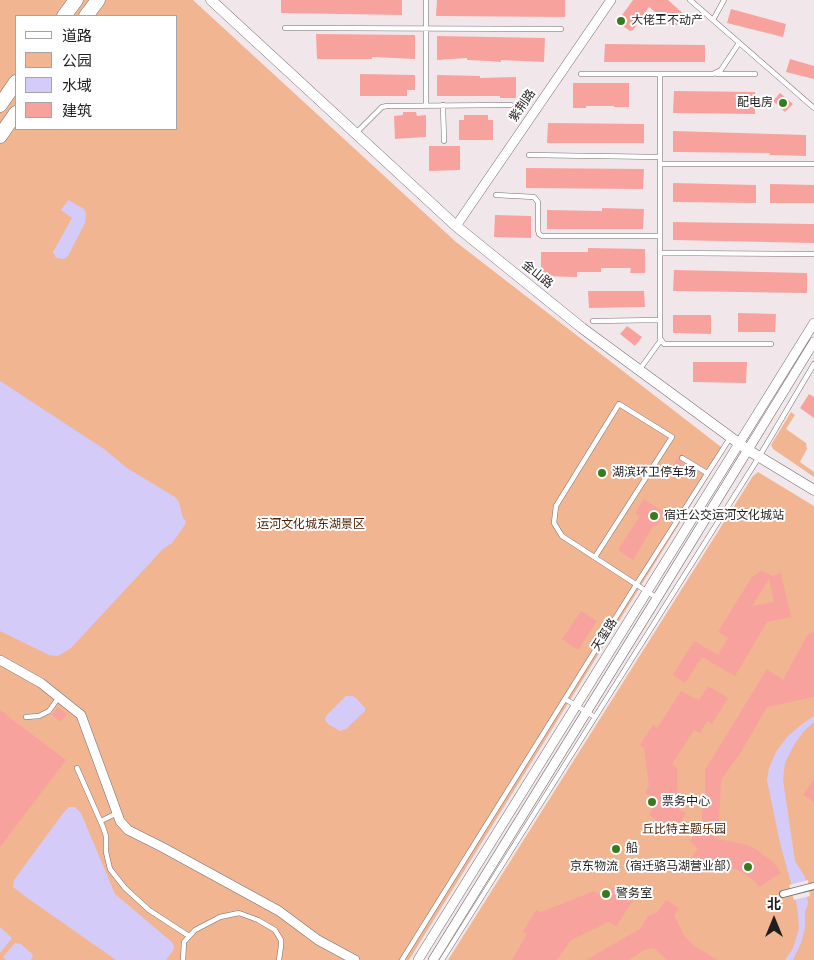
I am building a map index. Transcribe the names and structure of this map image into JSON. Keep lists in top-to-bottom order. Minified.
{"streets":{"street":["紫荆路","金山路","天玺路"]},"crossings":[["紫荆路","金山路"],["金山路","天玺路"]],"parks":["运河文化城东湖景区","丘比特主题乐园"],"places":["大佬王不动产","配电房","湖滨环卫停车场","宿迁公交运河文化城站","票务中心","船","京东物流（宿迁骆马湖营业部）","警务室"],"legend":["道路","公园","水域","建筑"],"north":"top"}
